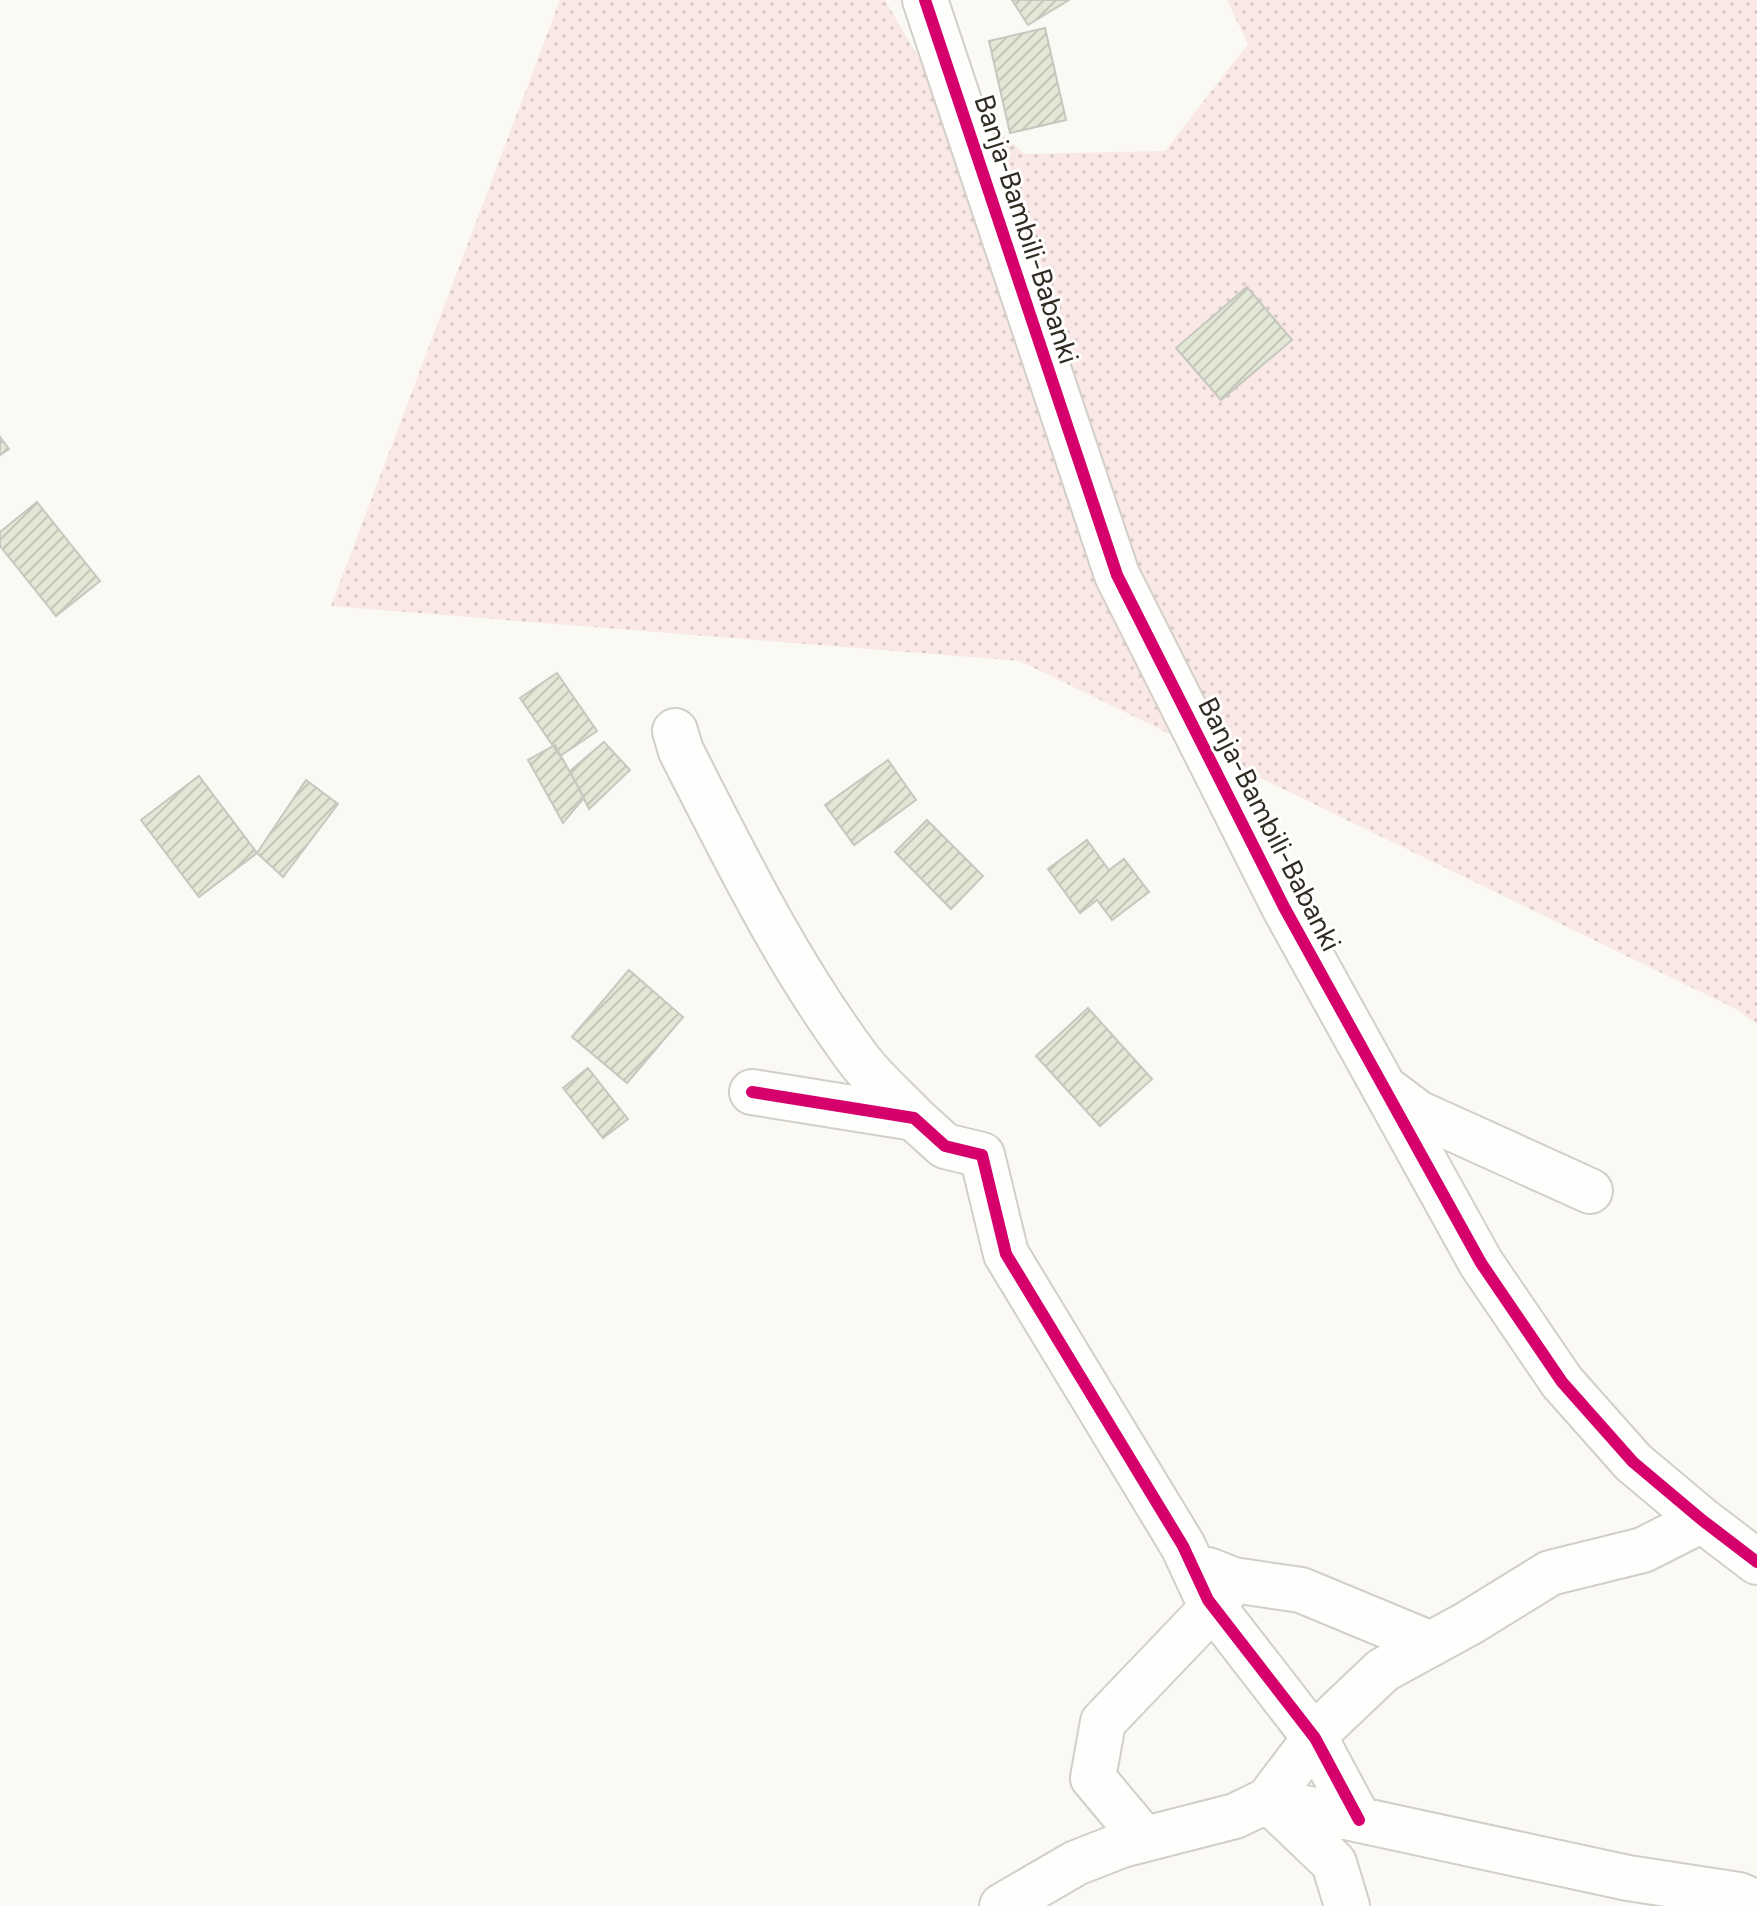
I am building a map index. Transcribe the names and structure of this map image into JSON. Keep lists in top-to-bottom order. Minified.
{"streets":{"street":["Banja-Bambili-Babanki"]}}
